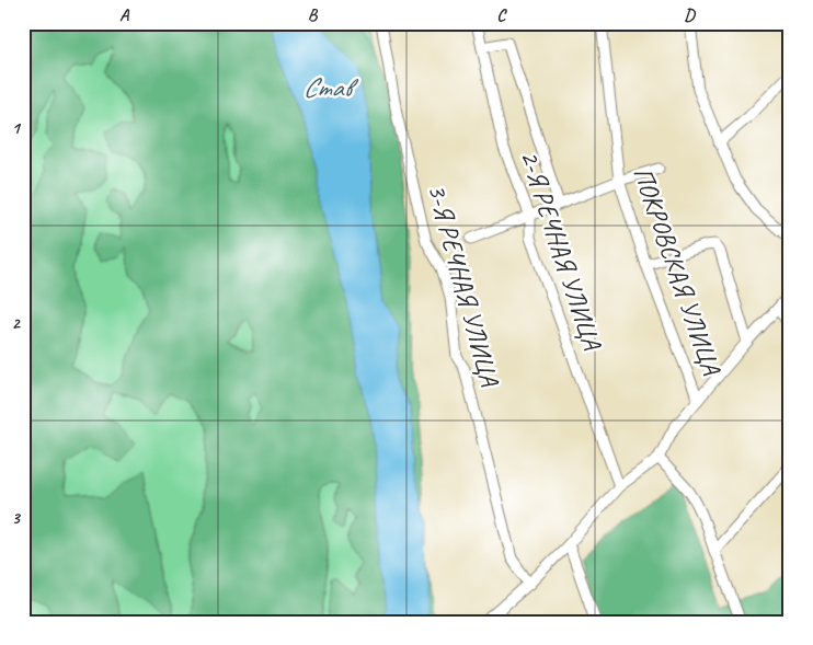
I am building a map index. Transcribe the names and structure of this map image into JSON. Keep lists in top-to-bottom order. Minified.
{"streets":{"street":["2-Я РЕЧНАЯ УЛИЦА","ПОКРОВСКАЯ УЛИЦА","3-Я РЕЧНАЯ УЛИЦА"]},"water":["Став"],"grid":{"columns":["A","B","C","D"],"rows":["1","2","3"]}}
